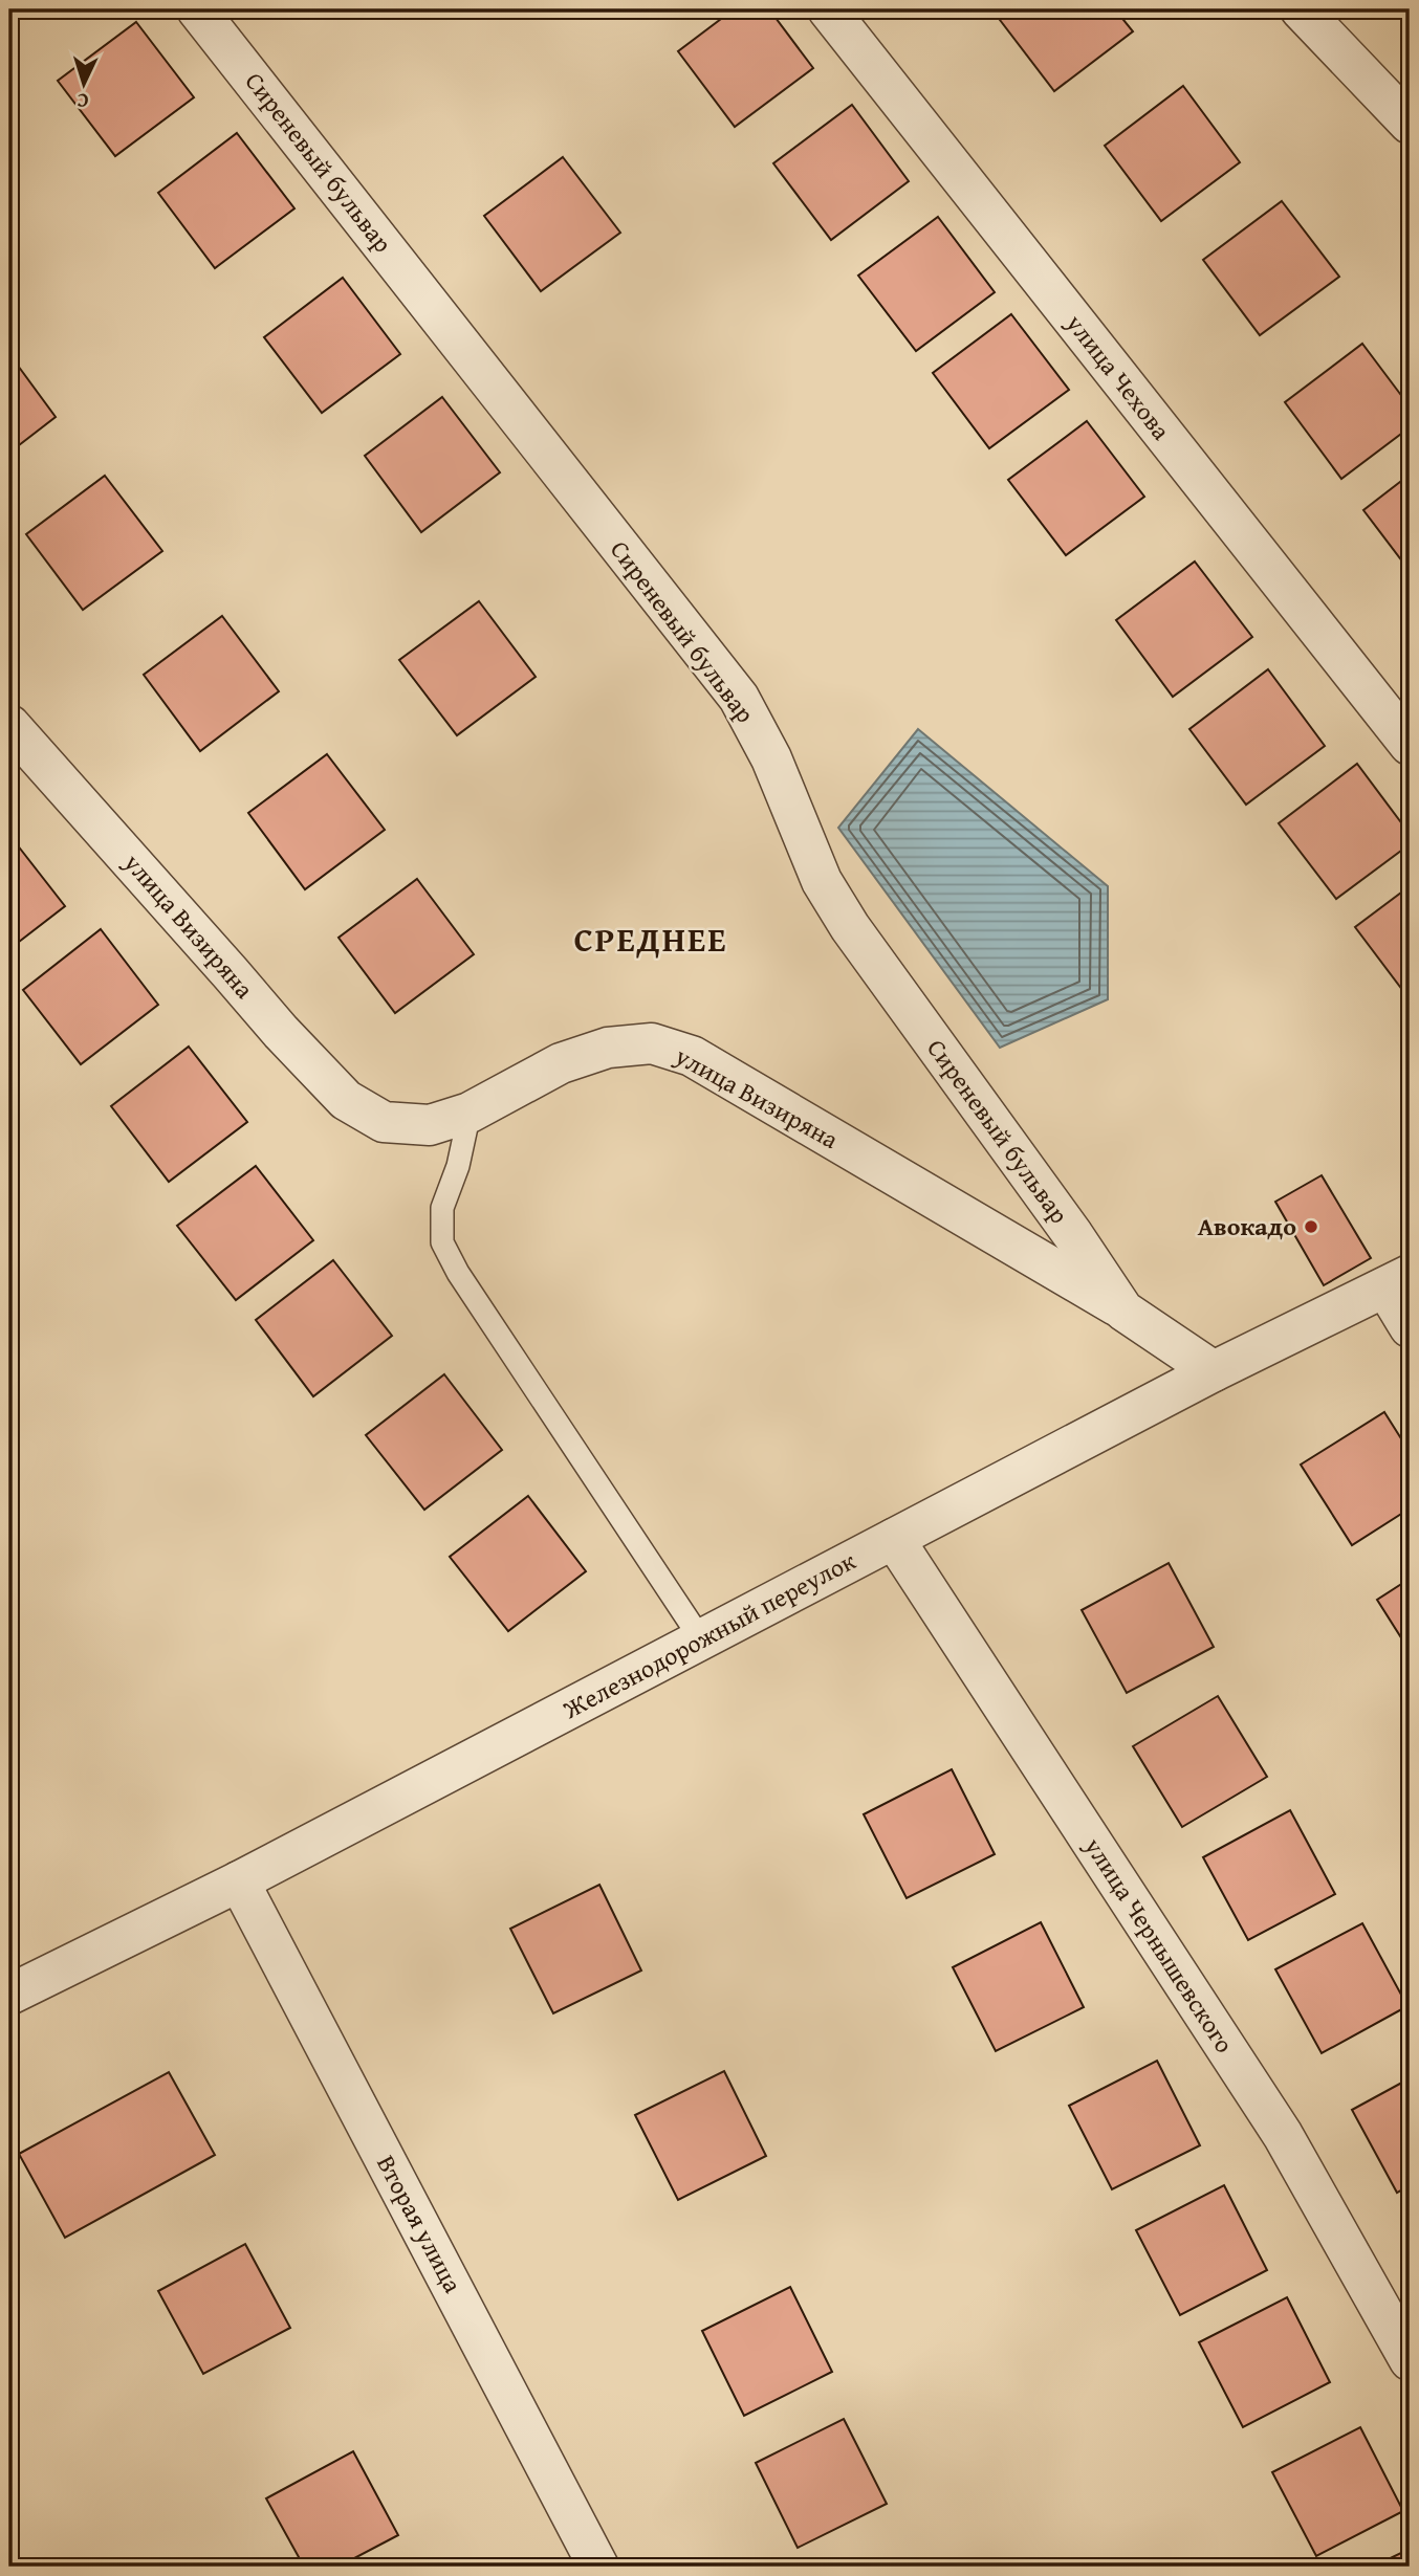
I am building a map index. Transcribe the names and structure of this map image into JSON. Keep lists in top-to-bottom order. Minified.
{"streets":{"street":["Сиреневый бульвар","улица Чехова","улица Визиряна","Железнодорожный переулок","улица Чернышевского","Вторая улица"]},"crossings":[["Сиреневый бульвар","улица Визиряна"],["Сиреневый бульвар","Железнодорожный переулок"],["Железнодорожный переулок","улица Чернышевского"],["Железнодорожный переулок","Вторая улица"]],"districts":["СРЕДНЕЕ"],"places":["Авокадо"],"north":"bottom"}
